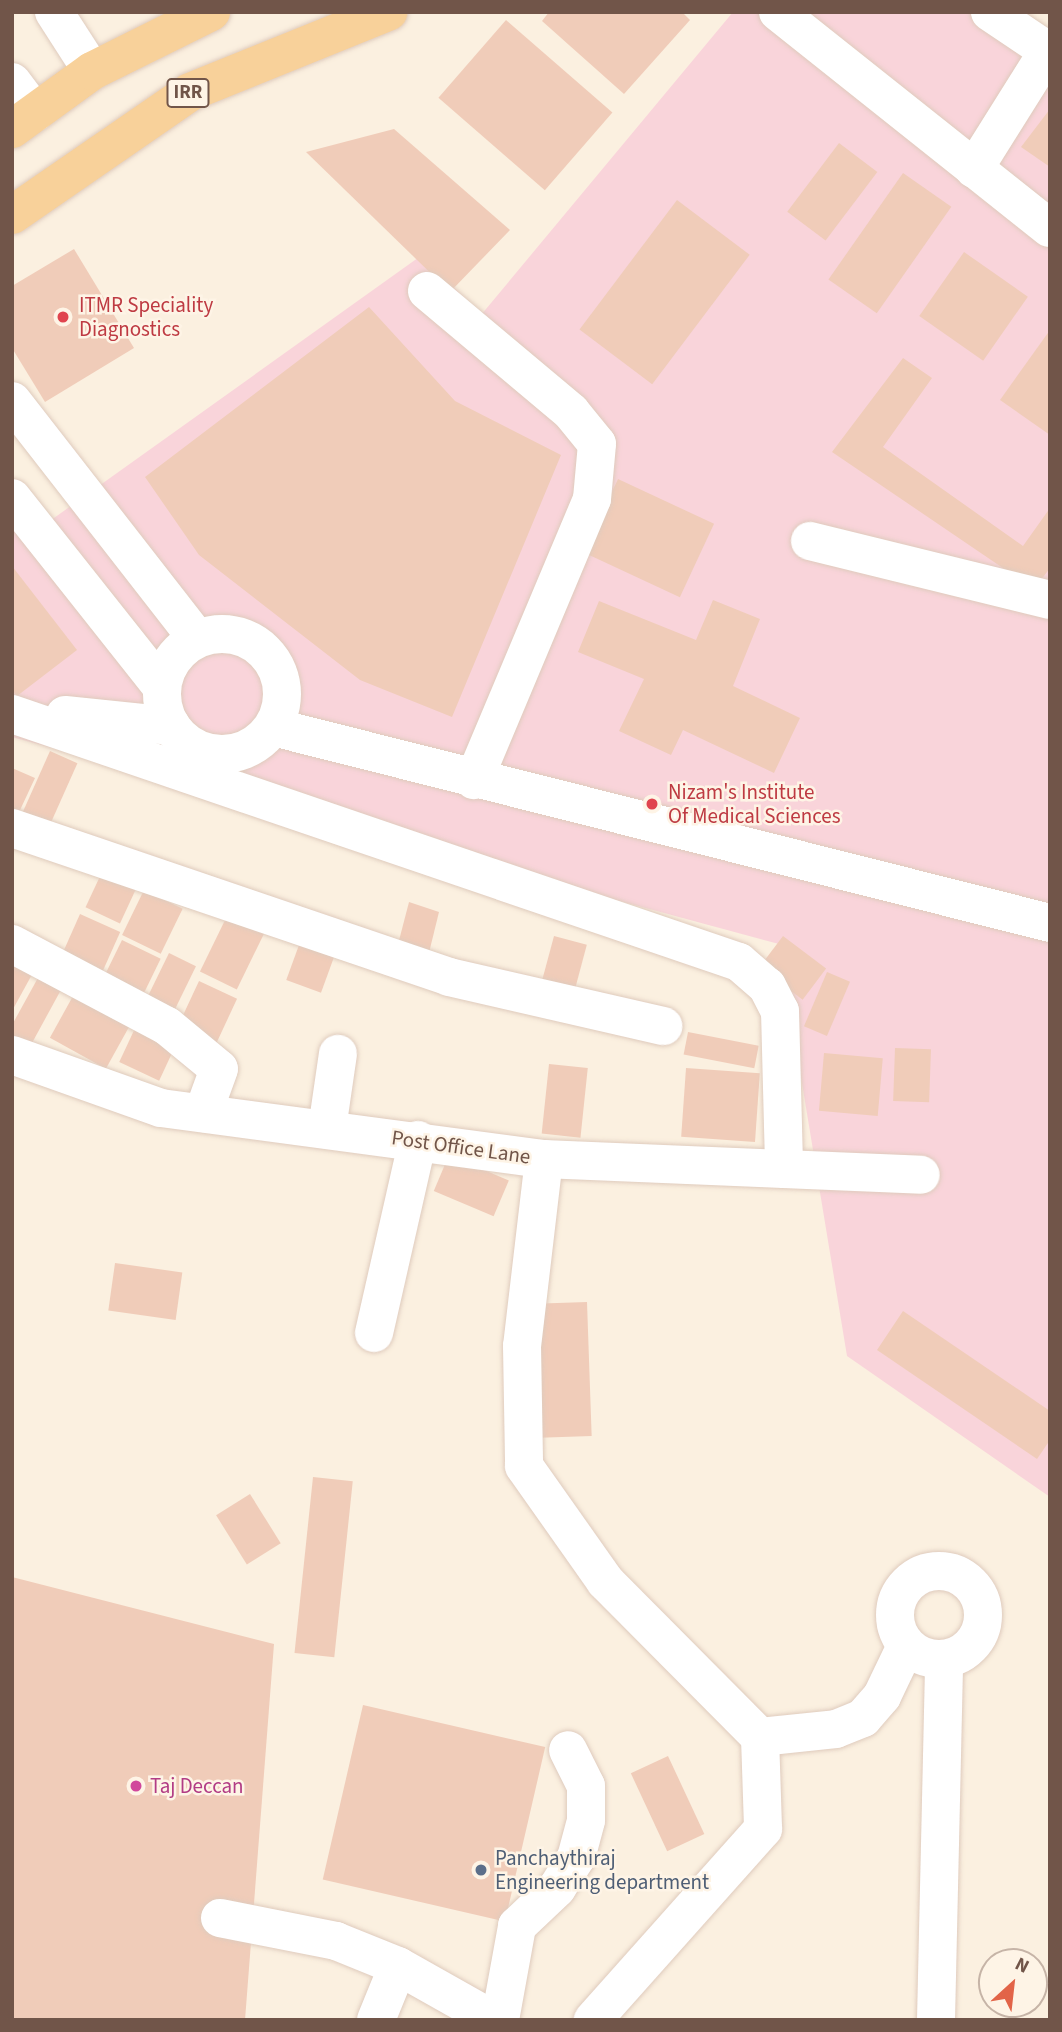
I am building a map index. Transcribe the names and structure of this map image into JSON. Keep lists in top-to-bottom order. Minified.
{"streets":{"main road":["IRR"],"street":["Post Office Lane"]},"places":["ITMR Speciality Diagnostics","Nizam's Institute Of Medical Sciences","Taj Deccan","Panchaythiraj Engineering department"],"north":"top right"}
